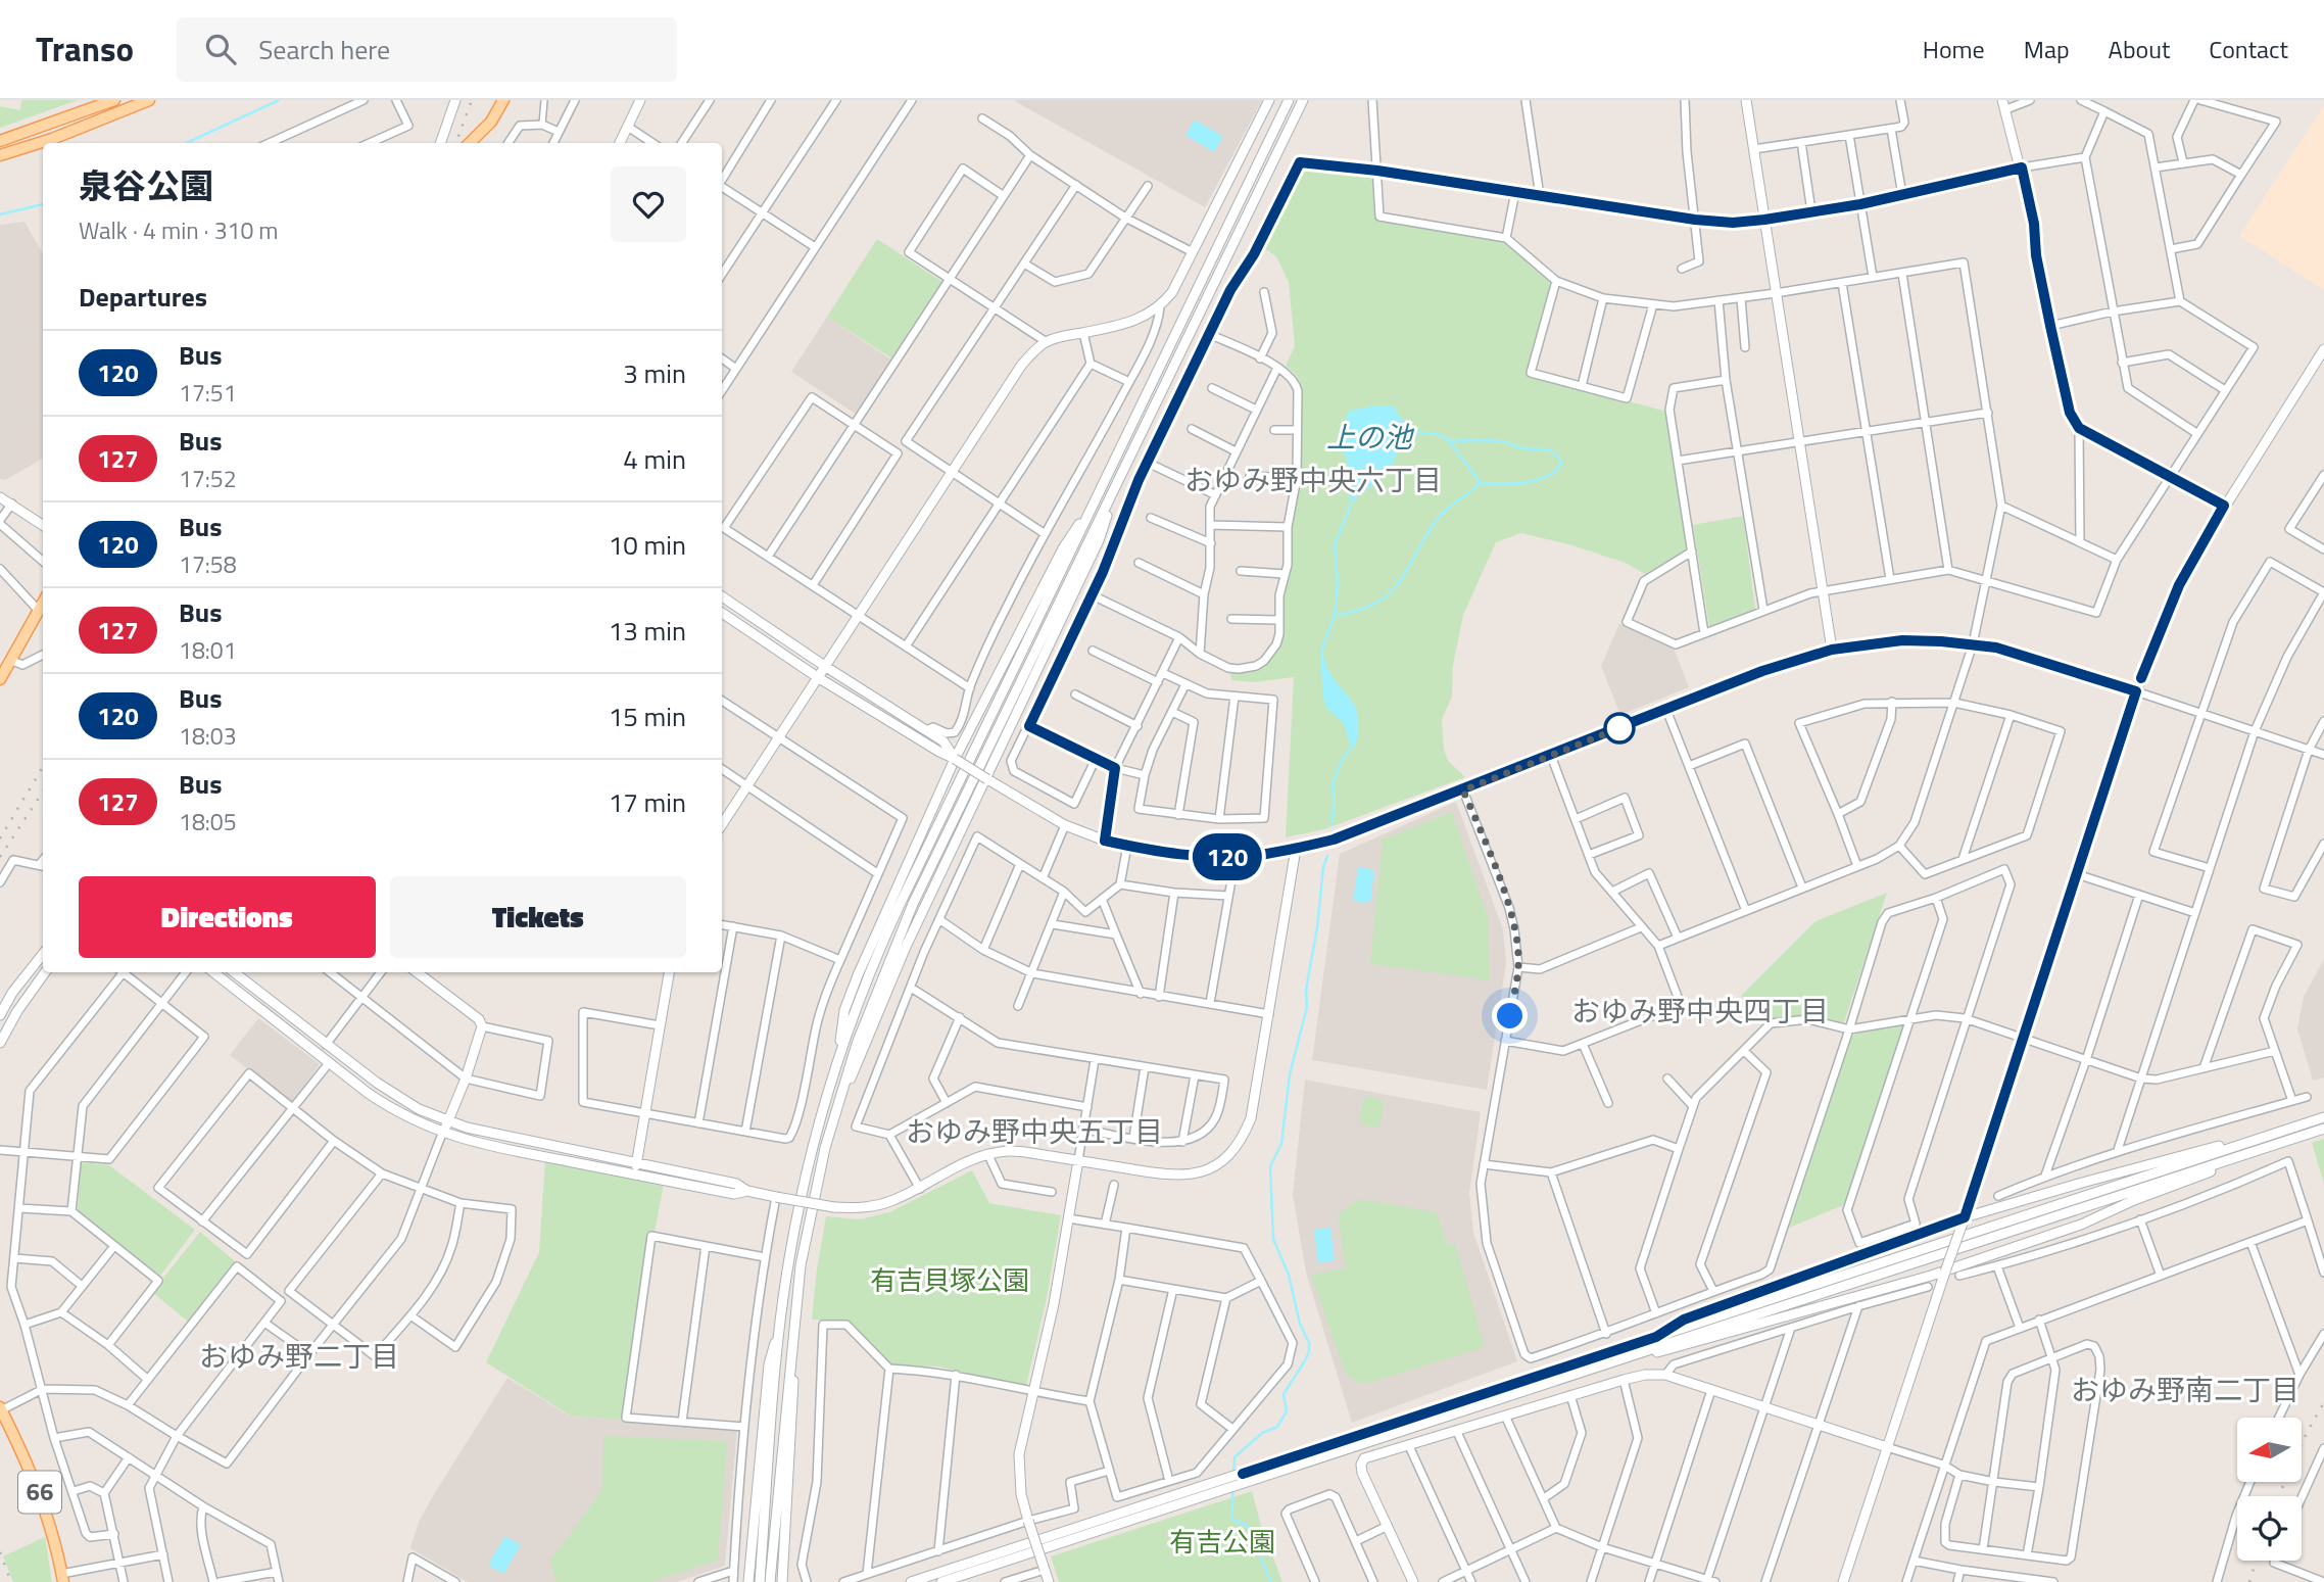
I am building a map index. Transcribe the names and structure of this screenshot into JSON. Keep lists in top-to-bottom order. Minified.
{"streets":{"main road":["66"]},"districts":["おゆみ野中央六丁目","おゆみ野中央四丁目","おゆみ野中央五丁目","おゆみ野二丁目","おゆみ野南二丁目"],"water":["上の池"],"parks":["有吉貝塚公園","有吉公園"],"lines":["bus line 120"],"north":"left","page":{"header":"Transo","search":"Search here","nav":["Home","Map","About","Contact"],"on_map":"120","heading":[["泉谷公園","Walk · 4 min · 310 m"],"Departures"],"list":[{"mark":"120","name":"Bus","note":"17:51","value":"3 min"},{"mark":"127","name":"Bus","note":"17:52","value":"4 min"},{"mark":"120","name":"Bus","note":"17:58","value":"10 min"},{"mark":"127","name":"Bus","note":"18:01","value":"13 min"},{"mark":"120","name":"Bus","note":"18:03","value":"15 min"},{"mark":"127","name":"Bus","note":"18:05","value":"17 min"}],"buttons":["Directions","Tickets"]}}
